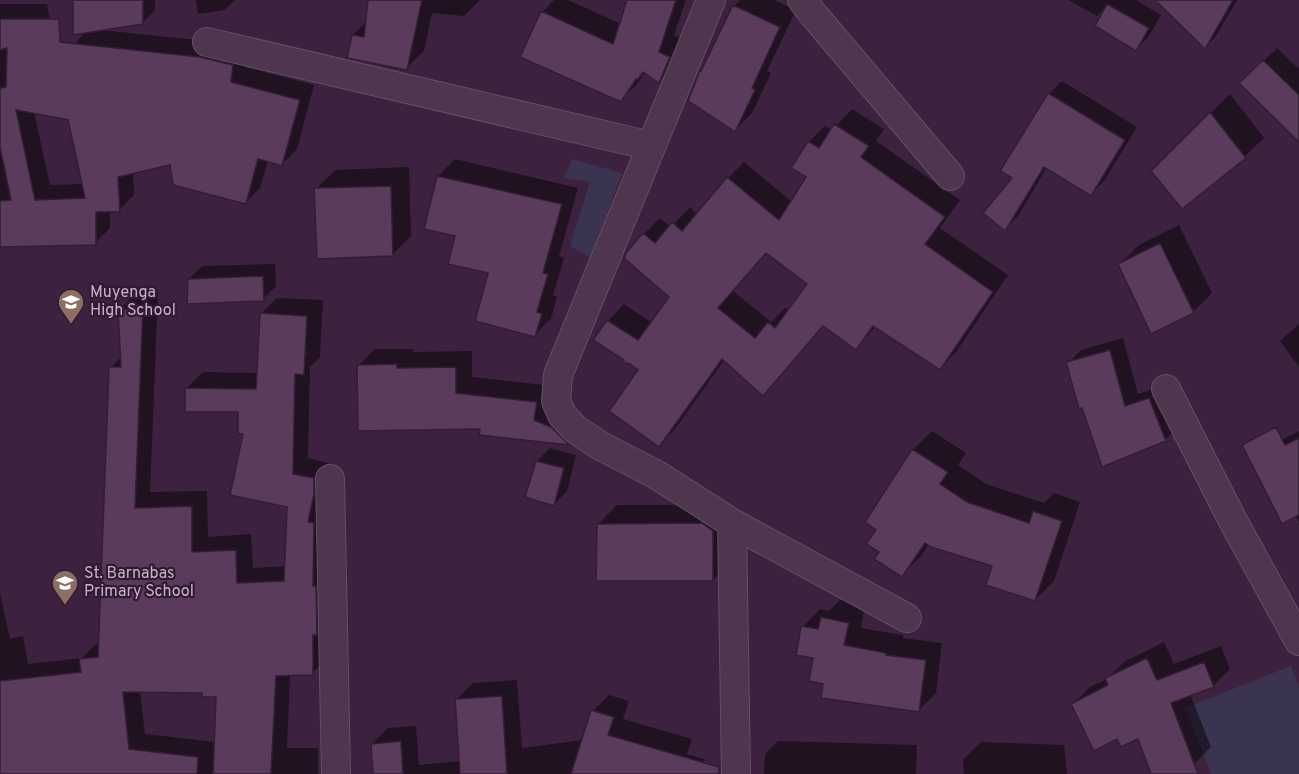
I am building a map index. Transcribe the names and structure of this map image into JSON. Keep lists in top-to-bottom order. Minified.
{"places":{"school or university":["Muyenga High School","St. Barnabas Primary School"]}}
